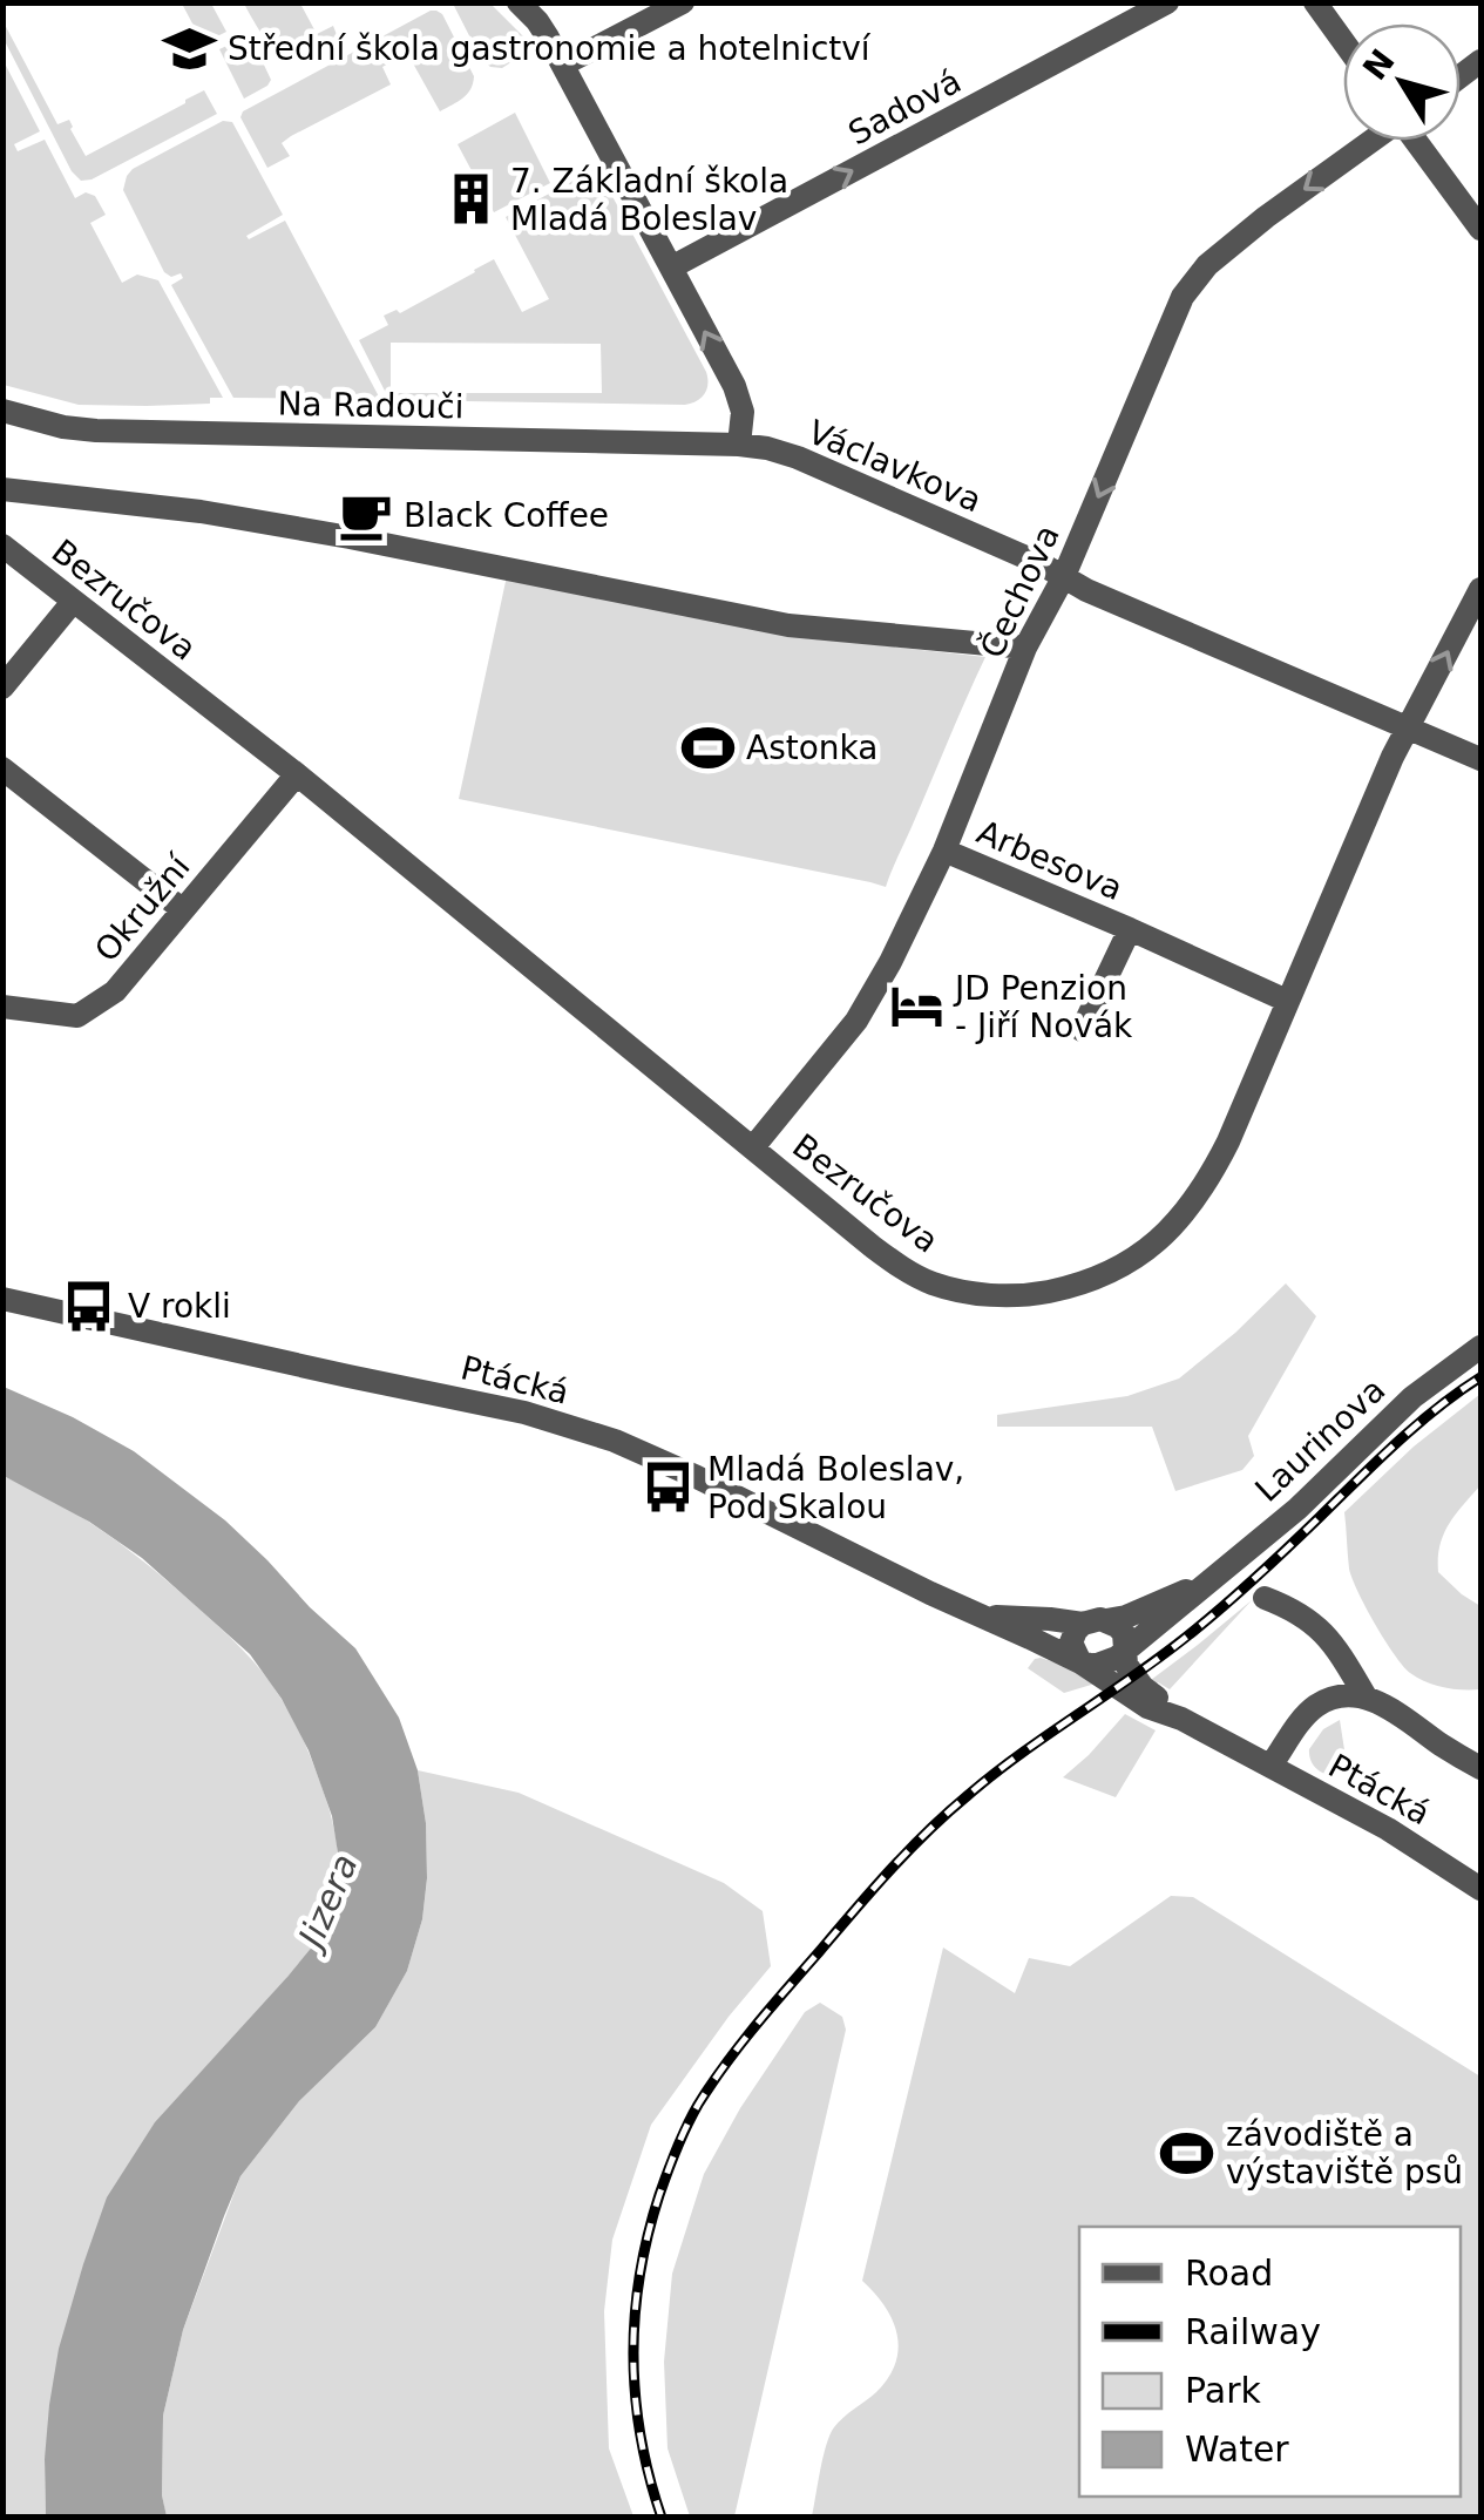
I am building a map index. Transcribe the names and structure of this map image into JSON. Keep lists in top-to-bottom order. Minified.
{"streets":{"street":["Sadová","Na Radouči","Václavkova","Čechova","Bezručova","Arbesova","Okružní","Ptácká","Laurinova"]},"crossings":[["Na Radouči","Václavkova"],["Václavkova","Čechova"],["Václavkova","Bezručova"],["Čechova","Bezručova"],["Čechova","Arbesova"],["Bezručova","Arbesova"],["Bezručova","Okružní"],["Ptácká","Laurinova"]],"one_way":["Sadová","Čechova"],"water":["Jizera"],"places":{"school or university":["Střední škola gastronomie a hotelnictví"],"building":["7. Základní škola Mladá Boleslav"],"cafe":["Black Coffee"],"sports":["Astonka","závodiště a výstaviště psů"],"hotel":["JD Penzion - Jiří Novák"],"bus stop":["V rokli","Mladá Boleslav, Pod Skalou"]},"legend":["Road","Railway","Park","Water"],"north":"top left"}
